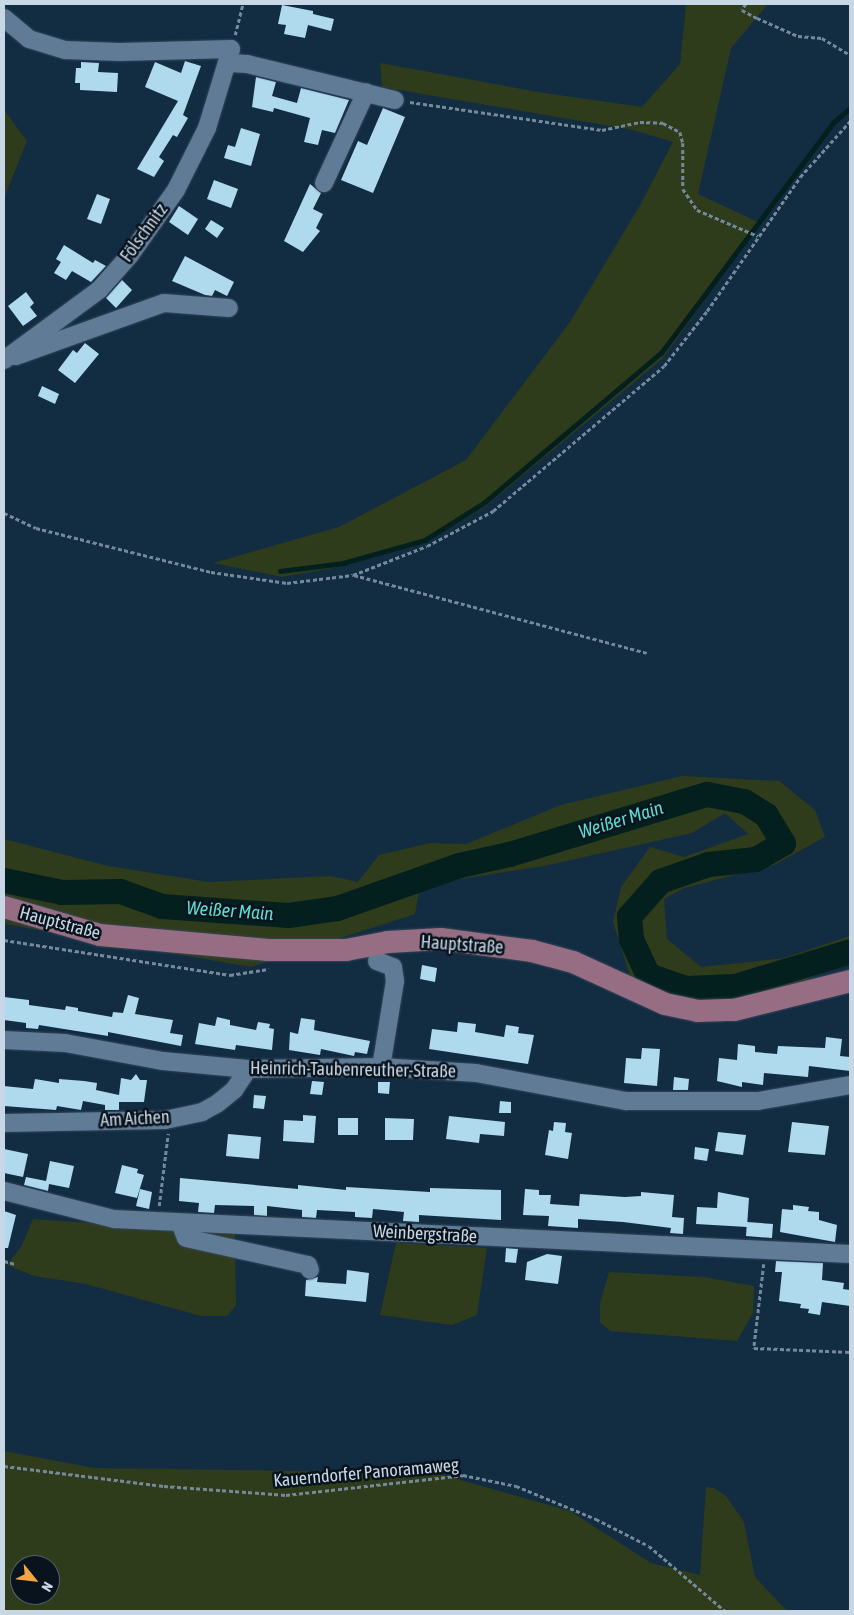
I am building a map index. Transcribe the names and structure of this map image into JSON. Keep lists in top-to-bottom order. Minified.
{"streets":{"main road":["Hauptstraße"],"street":["Fölschnitz","Heinrich-Taubenreuther-Straße","Am Aichen","Weinbergstraße"],"path":["Kauerndorfer Panoramaweg"]},"crossings":[["Heinrich-Taubenreuther-Straße","Am Aichen"]],"water":["Weißer Main"],"north":"bottom right"}
